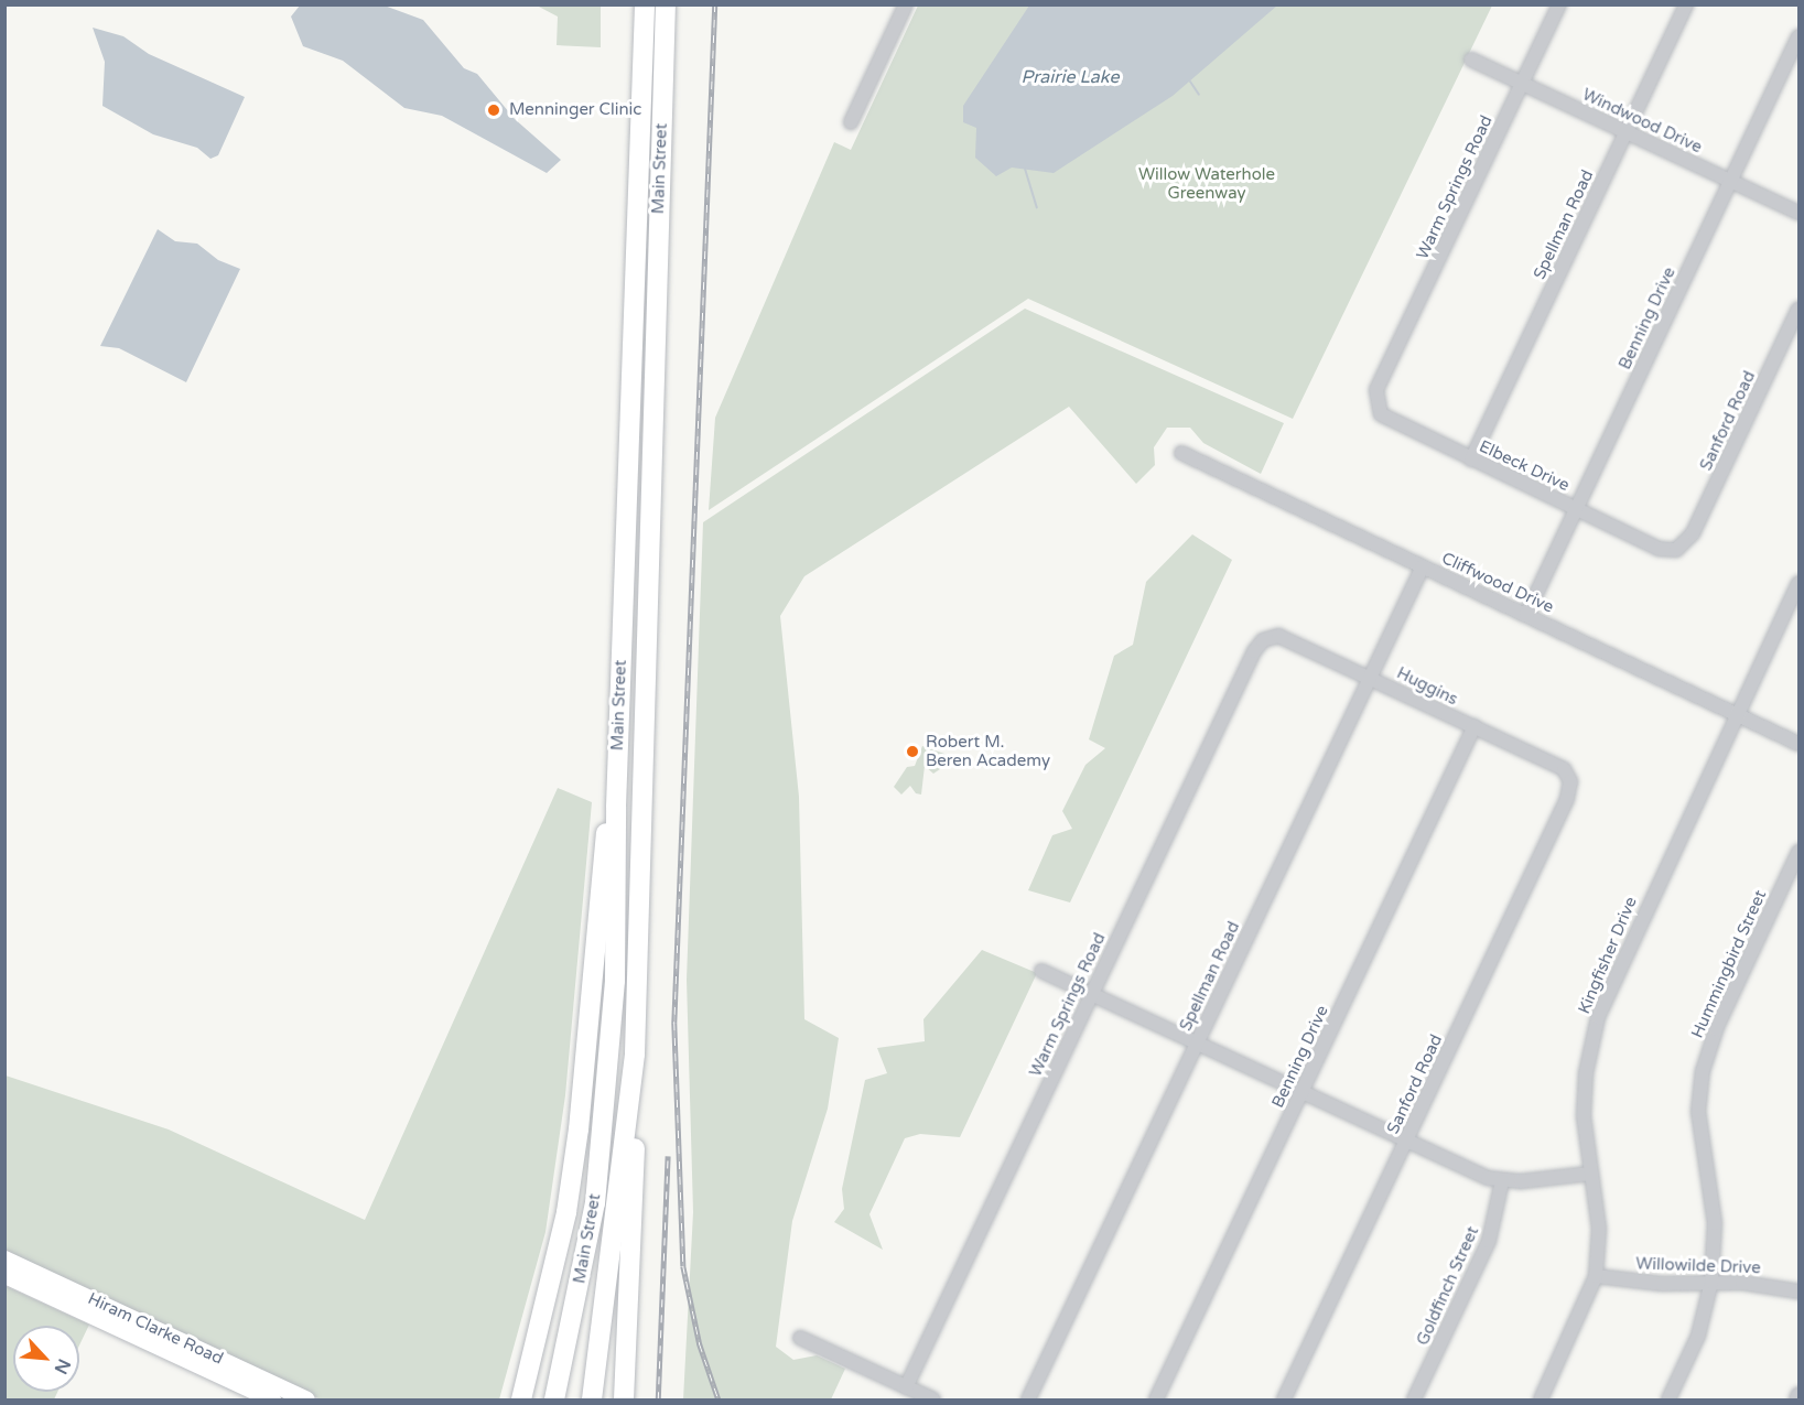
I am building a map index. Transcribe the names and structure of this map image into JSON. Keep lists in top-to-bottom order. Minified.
{"streets":{"highway":["Main Street"],"main road":["Hiram Clarke Road"],"street":["Windwood Drive","Warm Springs Road","Spellman Road","Benning Drive","Sanford Road","Elbeck Drive","Cliffwood Drive","Huggins","Kingfisher Drive","Hummingbird Street","Willowilde Drive","Goldfinch Street"]},"crossings":[["Windwood Drive","Warm Springs Road"],["Windwood Drive","Spellman Road"],["Windwood Drive","Benning Drive"],["Warm Springs Road","Elbeck Drive"],["Warm Springs Road","Huggins"],["Spellman Road","Elbeck Drive"],["Spellman Road","Cliffwood Drive"],["Spellman Road","Huggins"],["Benning Drive","Elbeck Drive"],["Benning Drive","Cliffwood Drive"],["Benning Drive","Huggins"],["Sanford Road","Elbeck Drive"],["Sanford Road","Huggins"],["Cliffwood Drive","Kingfisher Drive"],["Kingfisher Drive","Willowilde Drive"],["Hummingbird Street","Willowilde Drive"]],"water":["Prairie Lake"],"parks":["Willow Waterhole Greenway"],"places":["Menninger Clinic","Robert M. Beren Academy"],"north":"bottom right"}
